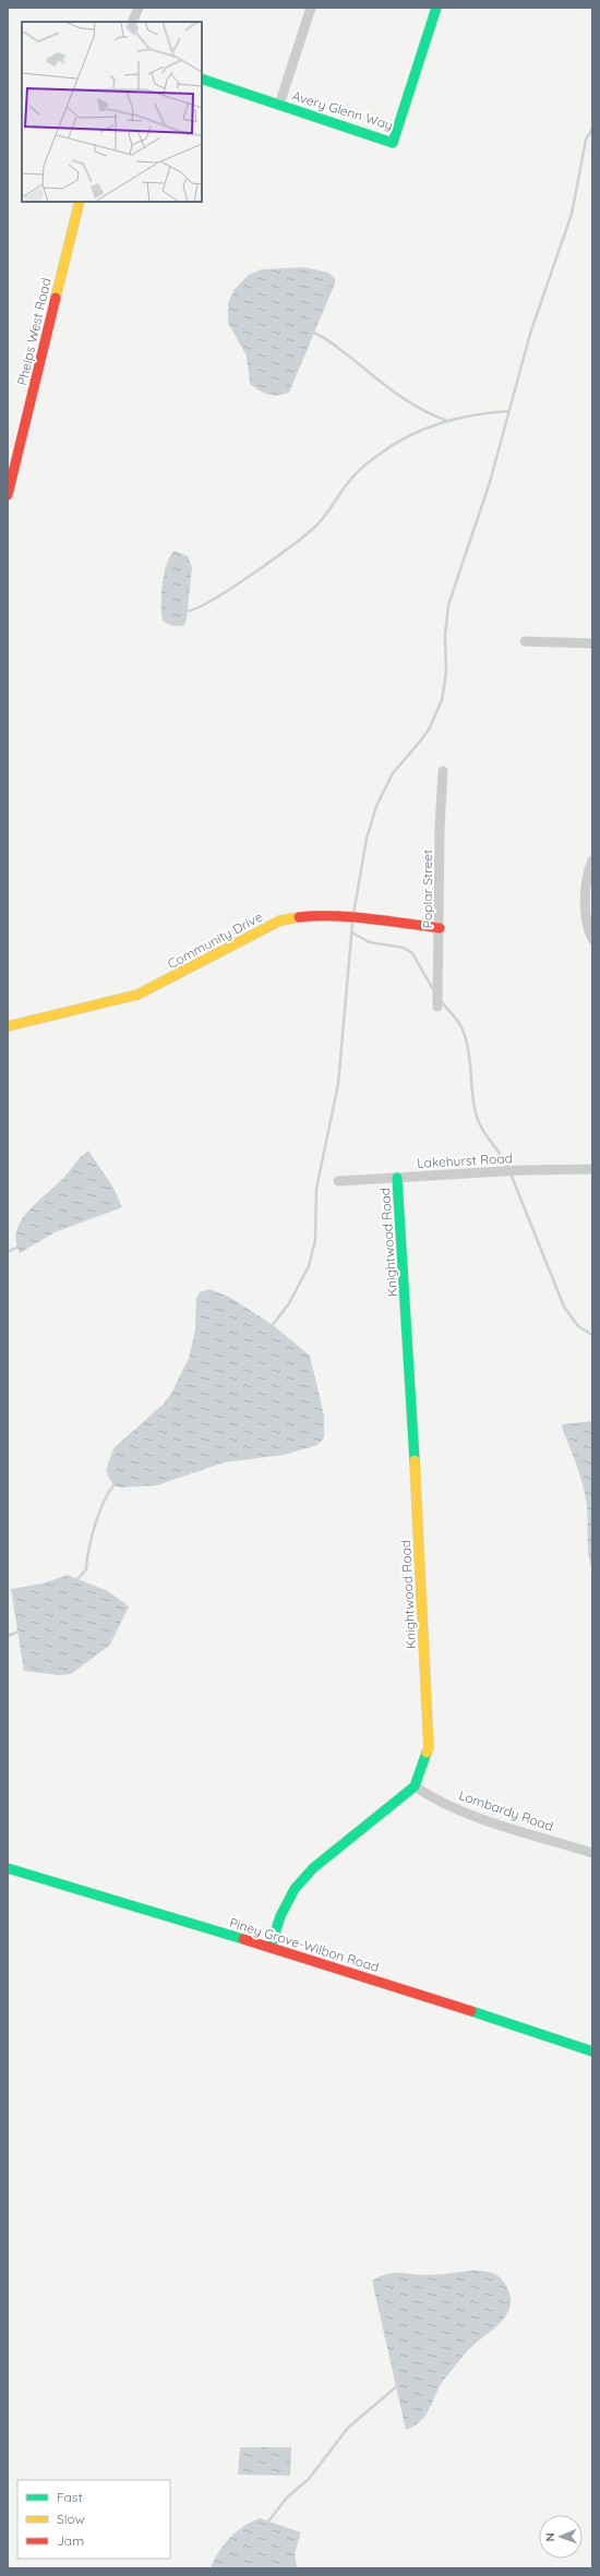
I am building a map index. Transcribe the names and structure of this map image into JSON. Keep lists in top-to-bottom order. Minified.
{"streets":{"street":["Avery Glenn Way","Phelps West Road","Poplar Street","Community Drive","Lakehurst Road","Knightwood Road","Lombardy Road","Piney Grove-Wilbon Road"]},"crossings":[["Poplar Street","Community Drive"],["Lakehurst Road","Knightwood Road"],["Knightwood Road","Lombardy Road"]],"legend":["Fast","Slow","Jam"],"north":"left"}
